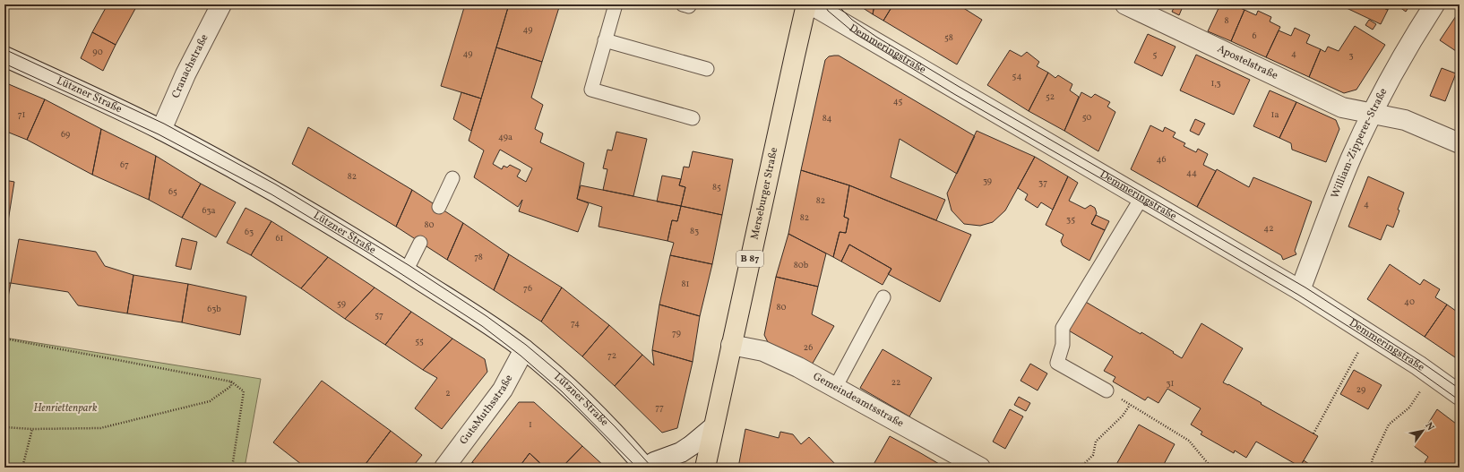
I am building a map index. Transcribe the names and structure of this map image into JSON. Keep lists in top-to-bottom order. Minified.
{"streets":{"main road":["Merseburger Straße","B 87"],"street":["Demmeringstraße","Apostelstraße","Cranachstraße","Lützner Straße","William-Zipperer-Straße","Gemeindeamtsstraße","GutsMuthsstraße"]},"crossings":[["Demmeringstraße","William-Zipperer-Straße"],["Apostelstraße","William-Zipperer-Straße"],["Cranachstraße","Lützner Straße"],["Lützner Straße","GutsMuthsstraße"],["Merseburger Straße","Gemeindeamtsstraße"]],"parks":["Henriettenpark"],"house_numbers":["8","49","6","58","90","49","4","5","3","54","1,3","52","45","71","1a","50","84","69","49a","46","67","44","82","39","37","85","65","82","4","63a","82","35","80","42","83","63","61","78","80b","81","76","40","59","80","63b","57","74","79","55","26","72","22","31","29","2","77","1"],"north":"top right"}
